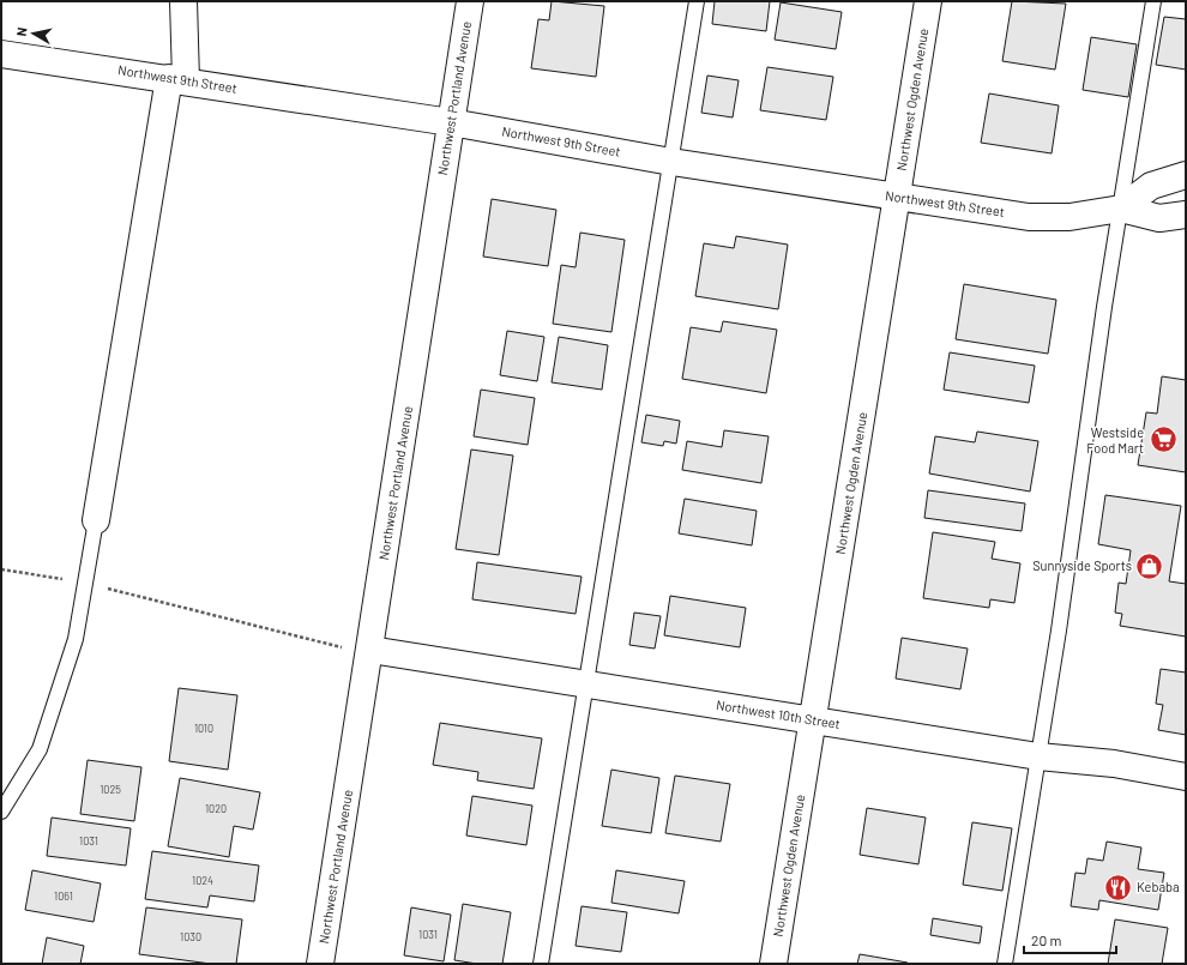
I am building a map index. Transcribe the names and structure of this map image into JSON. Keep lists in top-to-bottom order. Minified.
{"streets":{"street":["Northwest 9th Street","Northwest Portland Avenue","Northwest Ogden Avenue","Northwest 10th Street"]},"crossings":[["Northwest 9th Street","Northwest Portland Avenue"],["Northwest 9th Street","Northwest Ogden Avenue"],["Northwest Portland Avenue","Northwest 10th Street"],["Northwest Ogden Avenue","Northwest 10th Street"]],"places":{"supermarket":["Westside Food Mart"],"shop":["Sunnyside Sports"],"restaurant":["Kebaba"]},"house_numbers":["1010","1025","1020","1031","1024","1061","1031","1030"],"scale_bar":"20 m","north":"left"}
